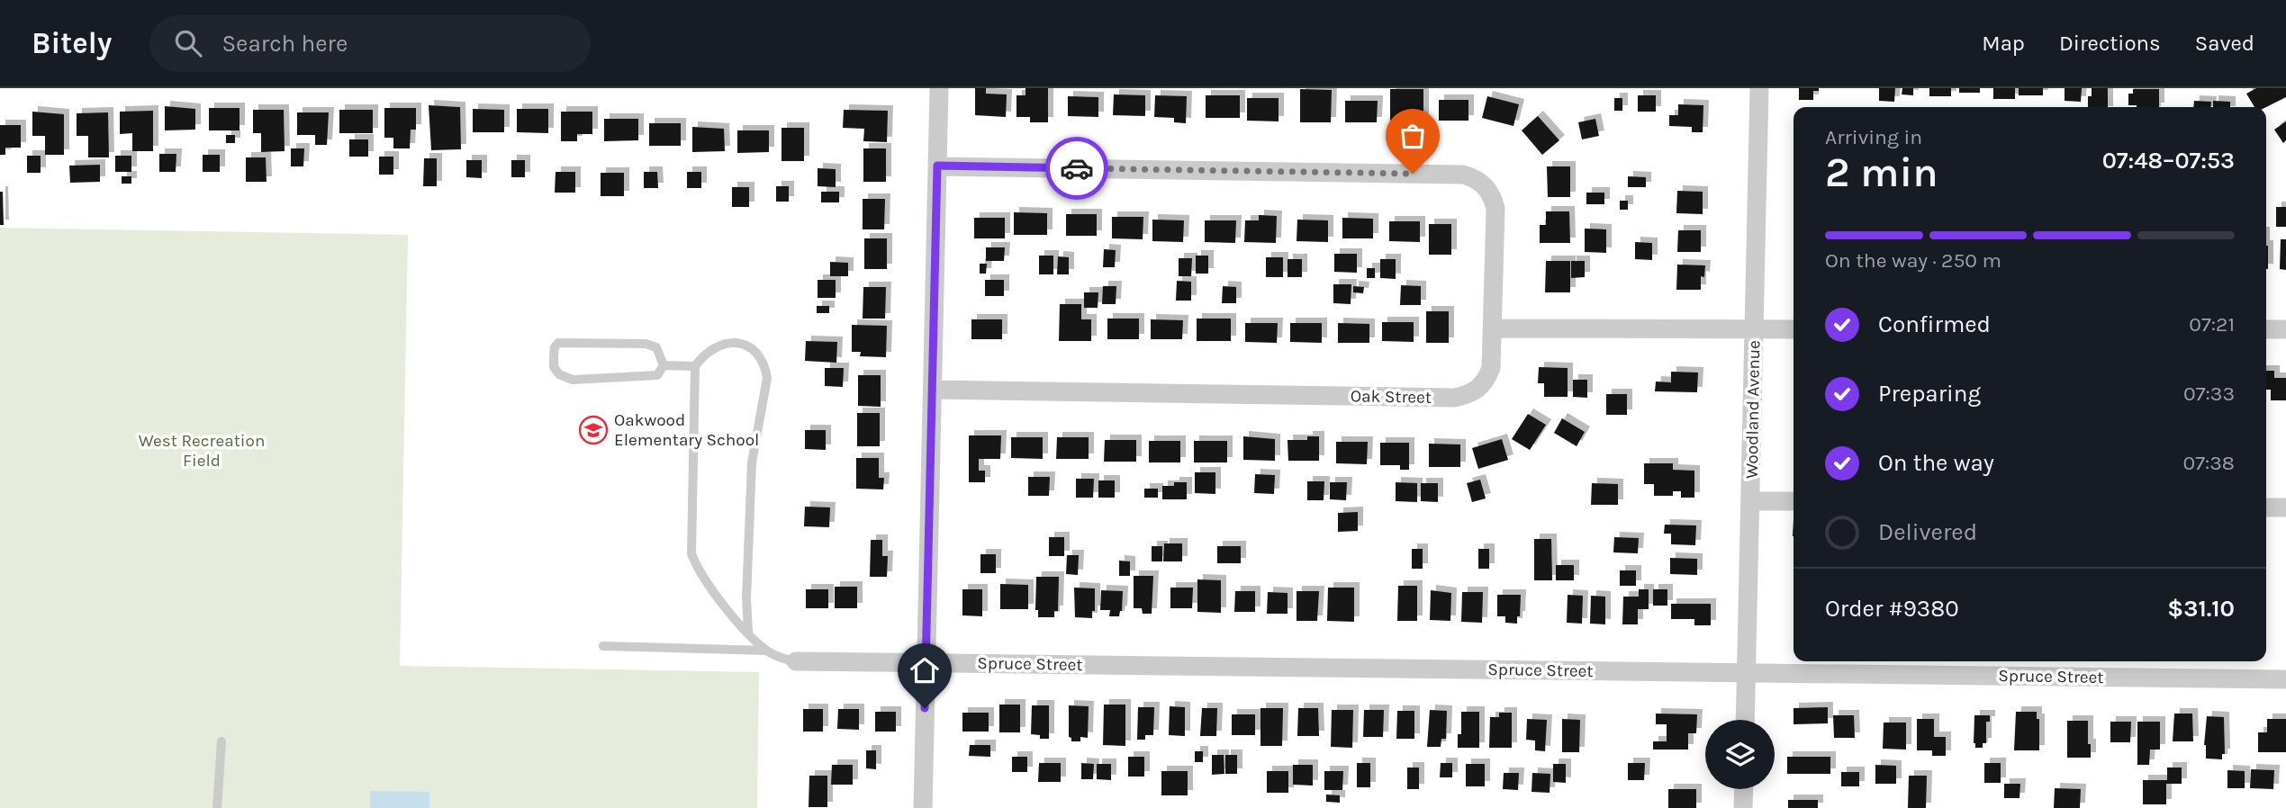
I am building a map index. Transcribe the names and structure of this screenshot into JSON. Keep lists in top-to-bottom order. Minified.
{"streets":{"street":["Oak Street","Woodland Avenue","Spruce Street"]},"crossings":[["Woodland Avenue","Spruce Street"]],"parks":["West Recreation Field"],"places":{"school or university":["Oakwood Elementary School"]},"page":{"header":"Bitely","search":"Search here","nav":["Map","Directions","Saved"],"heading":["2 min","Arriving in","07:48–07:53"],"panel":["Order #9380","$31.10"],"bar":"On the way · 250 m","list":[["Confirmed","07:21"],["Preparing","07:33"],["On the way","07:38"],"Delivered"]}}
